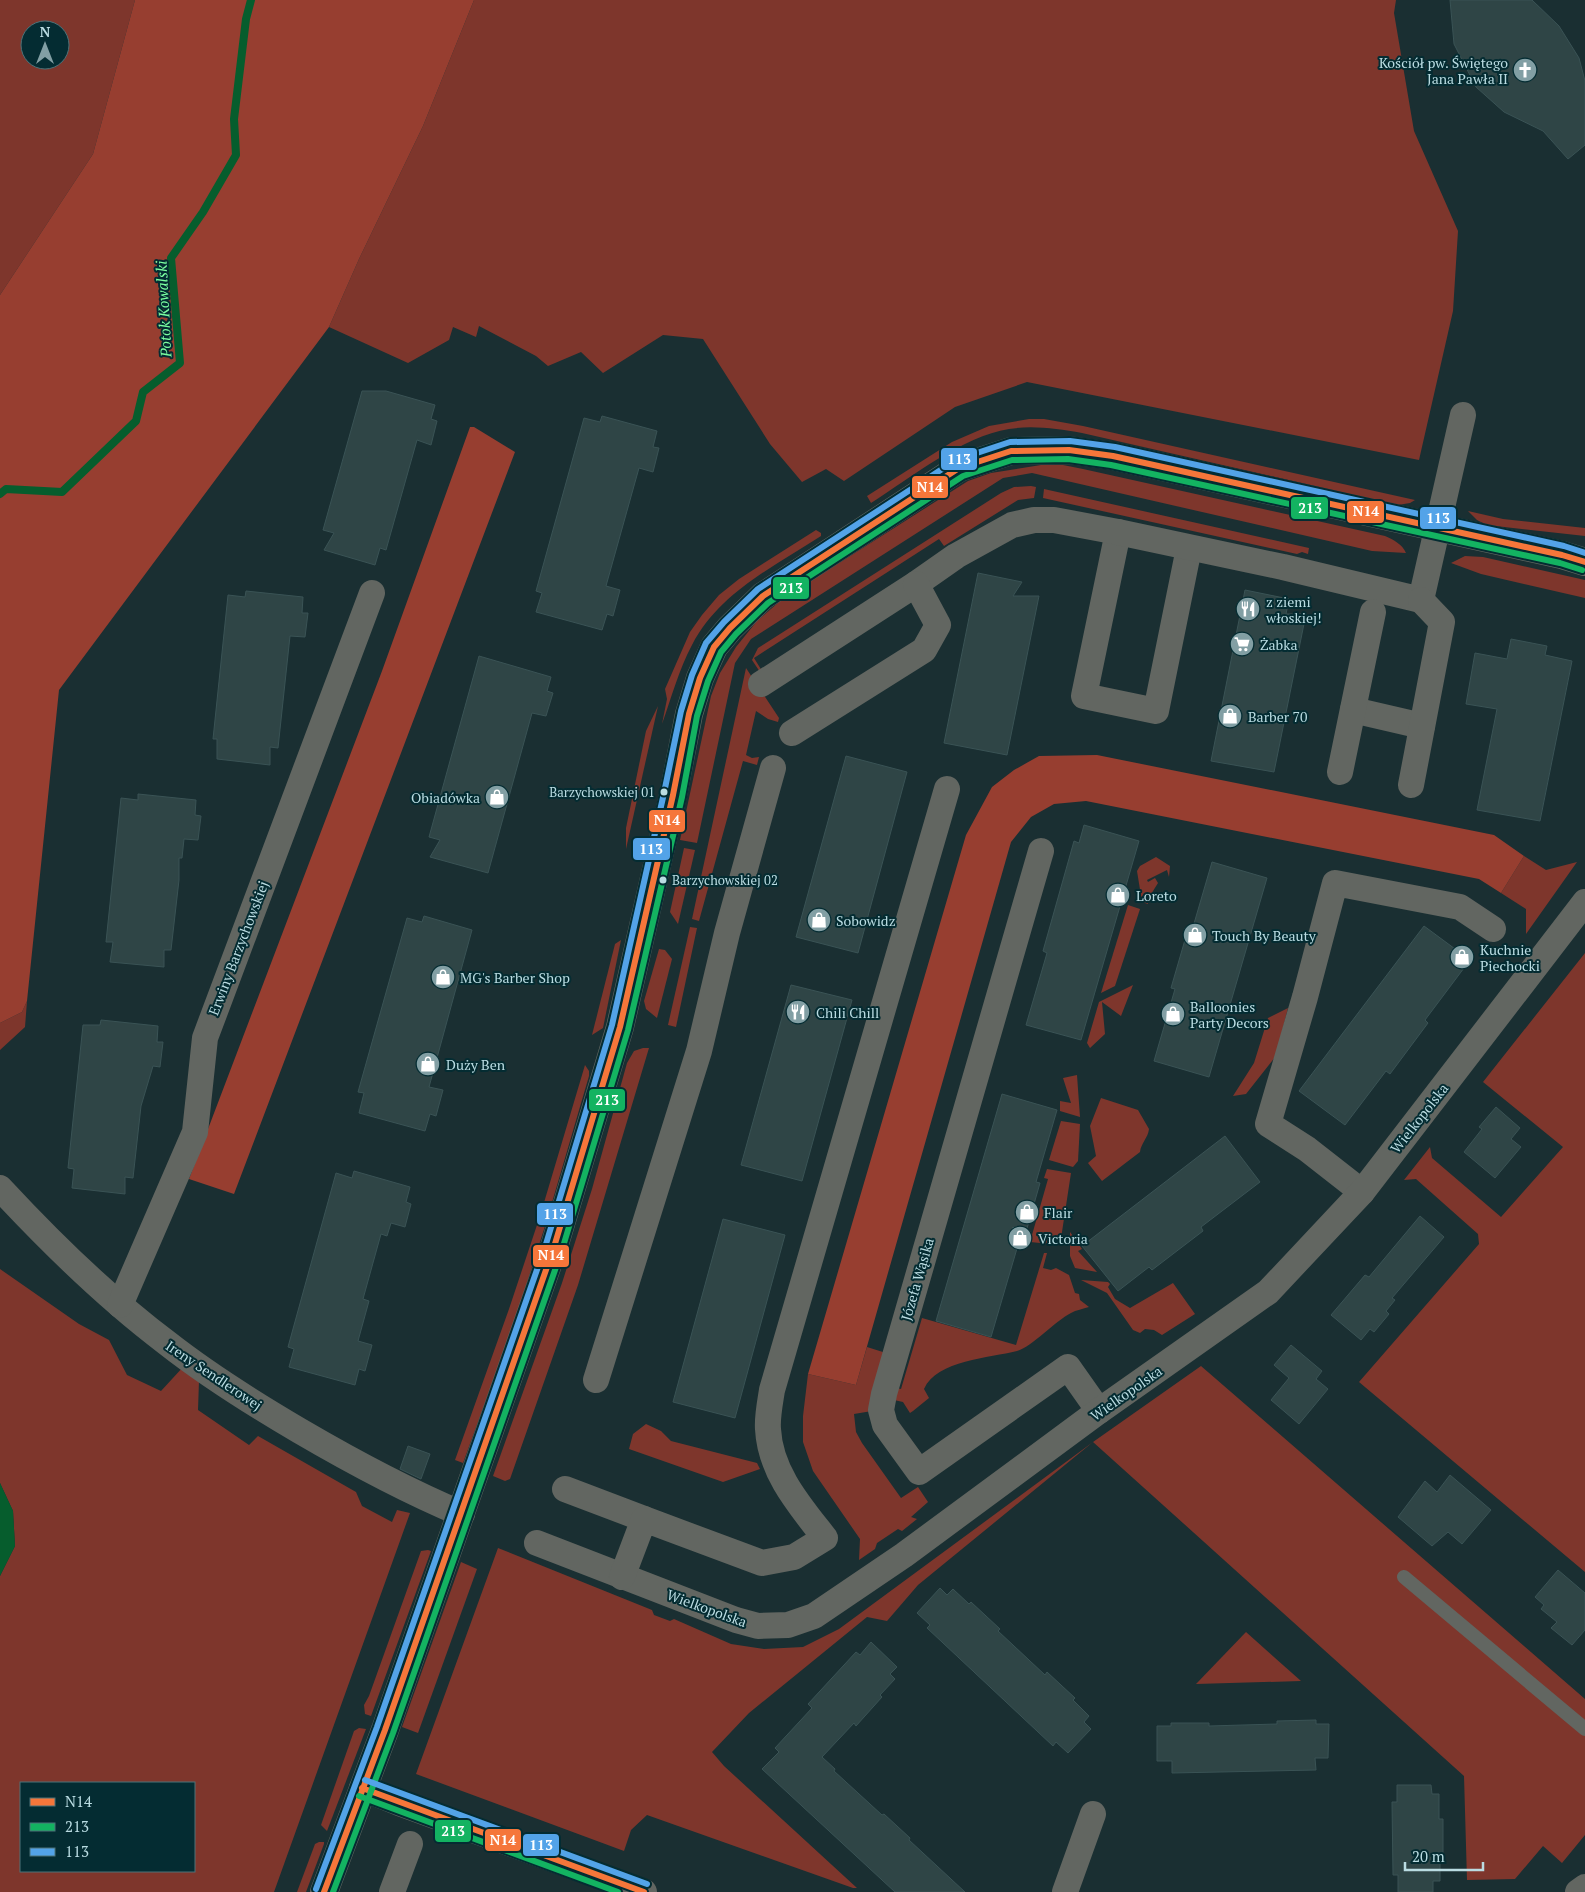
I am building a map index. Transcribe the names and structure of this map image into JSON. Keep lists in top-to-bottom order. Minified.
{"streets":{"street":["Erwiny Barzychowskiej","Wielkopolska","Józefa Wąsika","Ireny Sendlerowej"]},"crossings":[["Erwiny Barzychowskiej","Ireny Sendlerowej"],["Wielkopolska","Józefa Wąsika"]],"water":["Potok Kowalski"],"places":{"church":["Kościół pw. Świętego Jana Pawła II"],"restaurant":["z ziemi włoskiej!","Chili Chill"],"supermarket":["Żabka"],"shop":["Barber 70","Obiadówka","Loreto","Sobowidz","Touch By Beauty","Kuchnie Piechocki","MG's Barber Shop","Balloonies Party Decors","Duży Ben","Flair","Victoria"],"other":["Barzychowskiej 01","Barzychowskiej 02"]},"lines":["transit line 113","transit line N14","transit line 213"],"legend":["N14","213","113"],"scale_bar":"20 m","north":"top"}
